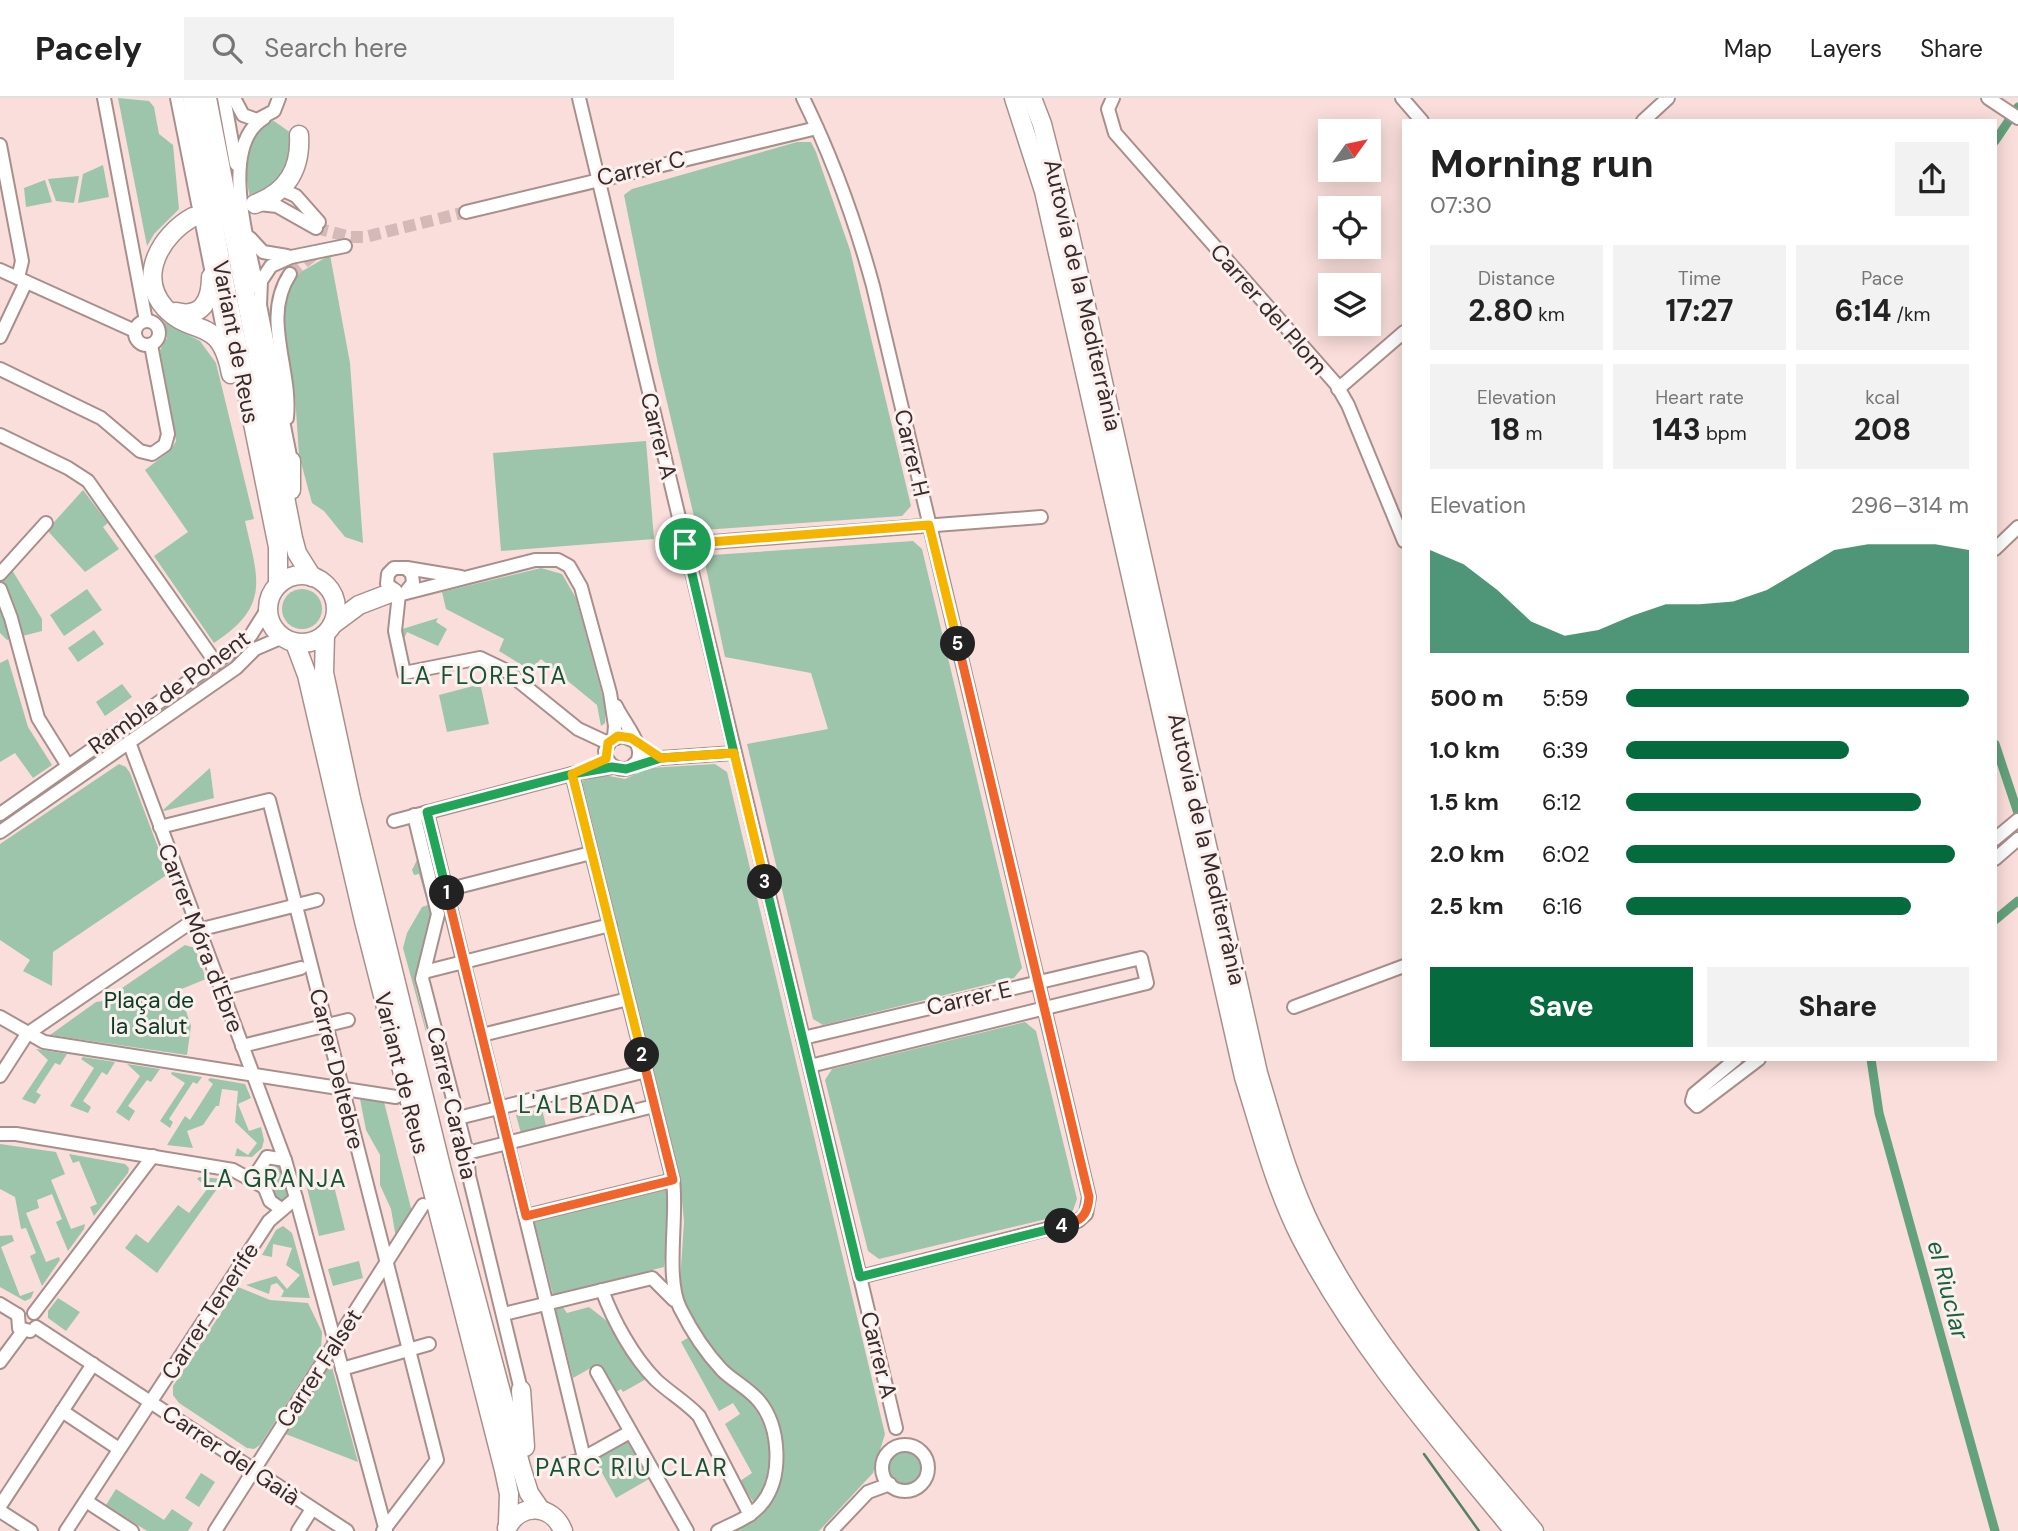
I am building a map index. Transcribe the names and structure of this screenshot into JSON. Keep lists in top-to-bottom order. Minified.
{"streets":{"highway":["Autovia de la Mediterrània","Variant de Reus"],"street":["Carrer C","Carrer del Plom","Carrer A","Carrer H","Rambla de Ponent","Carrer Móra d'Ebre","Carrer E","Carrer Deltebre","Carrer Carabia","Carrer Tenerife","Carrer Falset","Carrer del Gaià"]},"crossings":[["Carrer C","Carrer A"],["Carrer C","Carrer H"],["Variant de Reus","Rambla de Ponent"],["Carrer A","Carrer H"],["Carrer A","Carrer E"],["Carrer H","Carrer E"],["Rambla de Ponent","Carrer Móra d'Ebre"],["Carrer Móra d'Ebre","Carrer Deltebre"],["Carrer Móra d'Ebre","Carrer Tenerife"],["Carrer Deltebre","Carrer Falset"],["Carrer Tenerife","Carrer del Gaià"],["Carrer Falset","Carrer del Gaià"]],"districts":["LA FLORESTA","L'ALBADA","LA GRANJA","PARC RIU CLAR"],"water":["el Riuclar"],"parks":["Plaça de la Salut"],"north":"top right","page":{"header":"Pacely","search":"Search here","nav":["Map","Layers","Share"],"heading":["Morning run","07:30"],"stats":[["Distance","2.80 km"],["Time","17:27"],["Pace","6:14 /km"],["Elevation","18 m"],["Heart rate","143 bpm"],["kcal","208"]],"chart":["Elevation","296–314 m"],"pins":["5","3","1","2","4"],"list":[{"name":"500 m","note":"5:59"},{"name":"1.0 km","note":"6:39"},{"name":"1.5 km","note":"6:12"},{"name":"2.0 km","note":"6:02"},{"name":"2.5 km","note":"6:16"}],"buttons":["Save","Share"]}}
